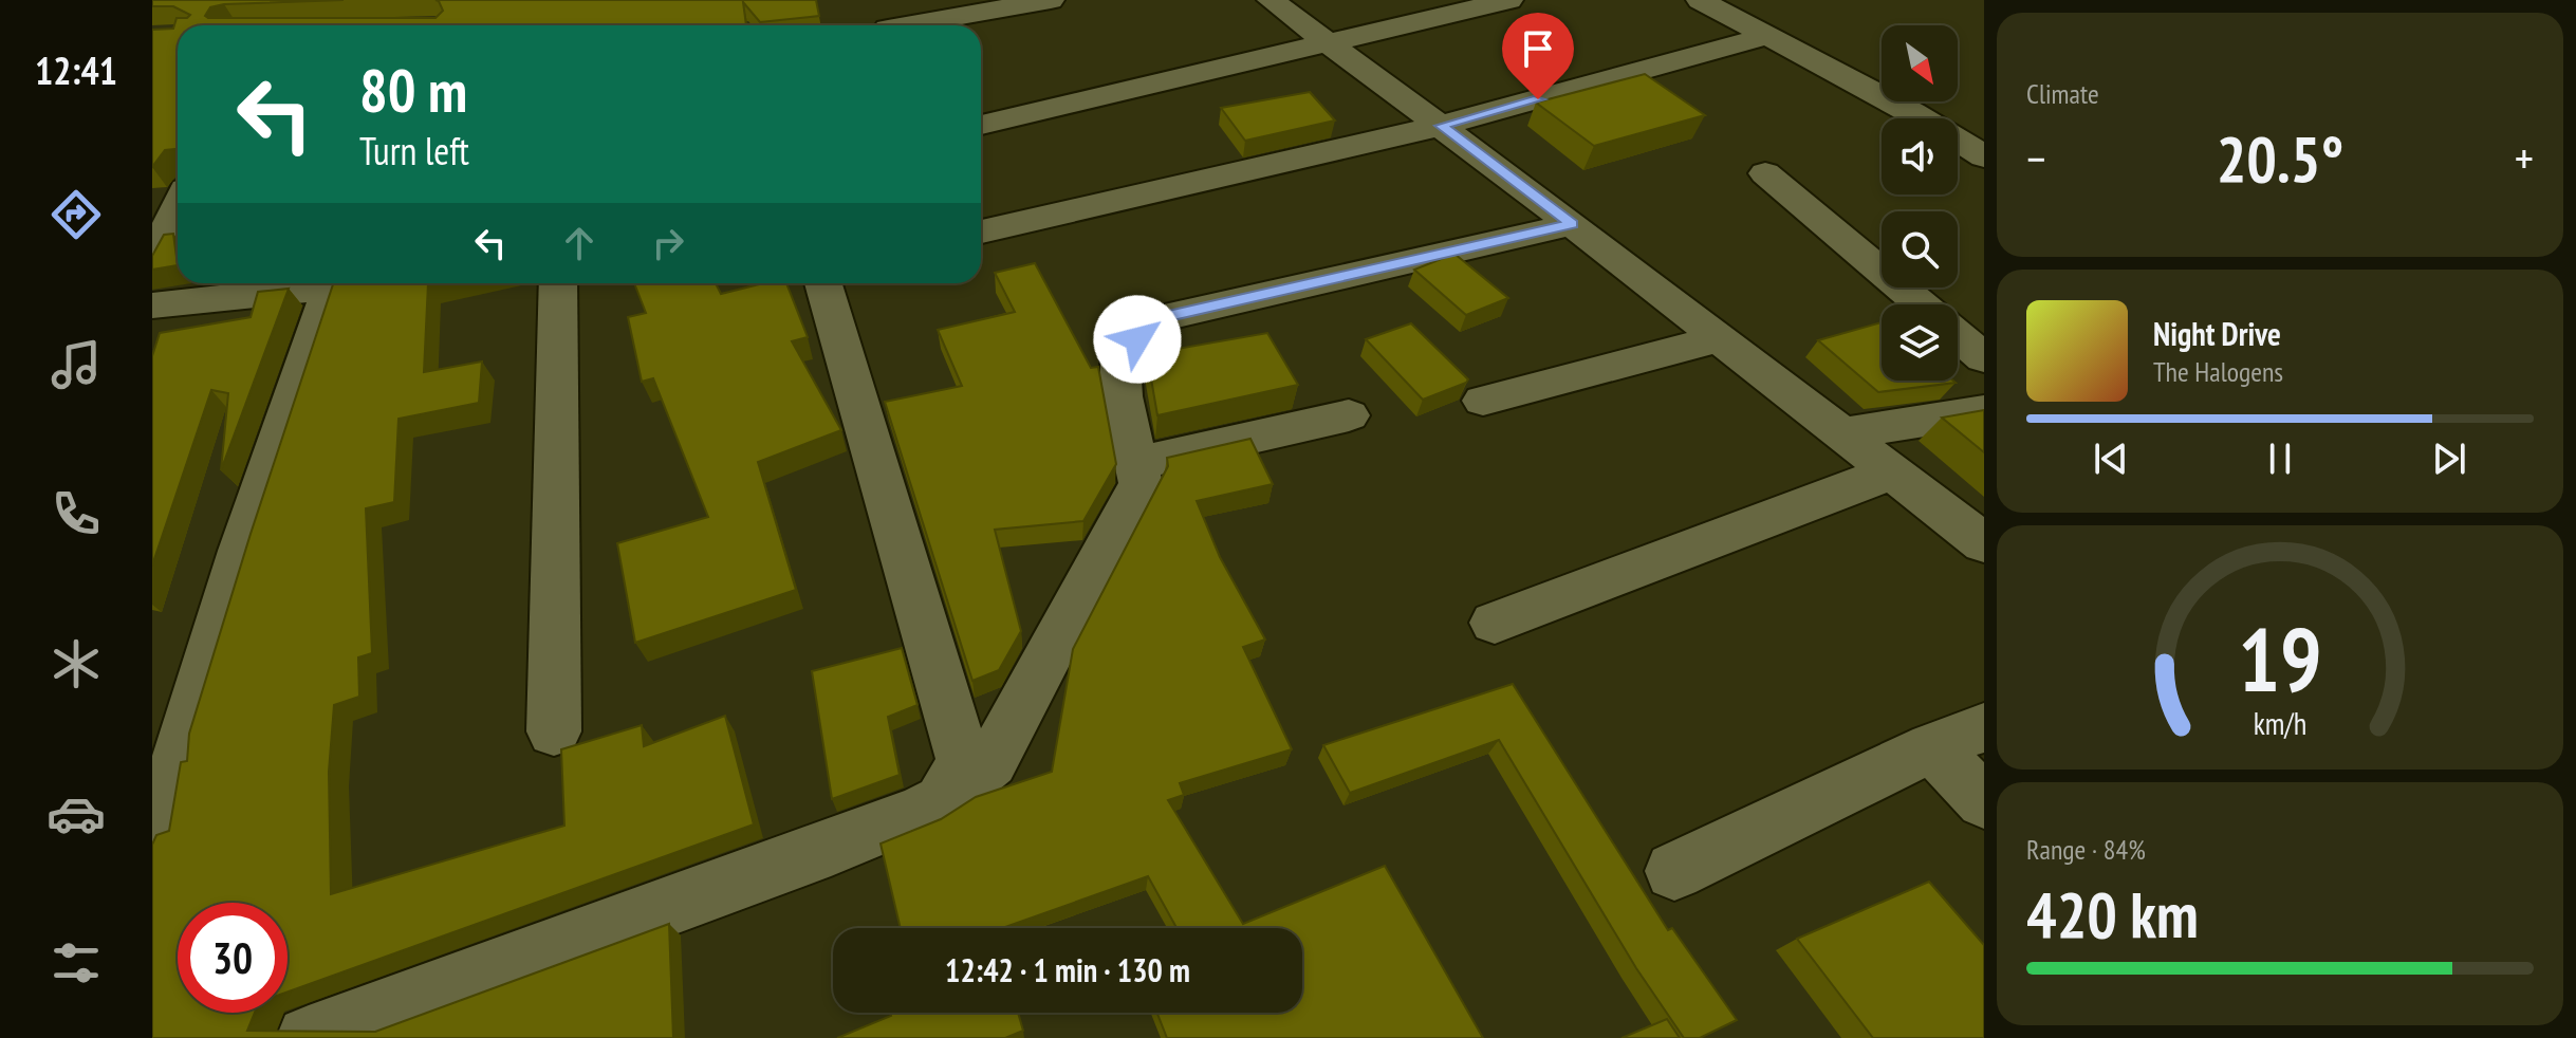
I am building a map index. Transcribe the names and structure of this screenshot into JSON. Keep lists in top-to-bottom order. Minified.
{"north":"bottom right","page":{"tabs":"12:41","tile":["Climate",["Range · 84%","420 km"]],"turn":["80 m","Turn left"],"heat":["−","20.5°","+"],"song":["Night Drive","The Halogens"],"limit":"30","trip":"12:42 · 1 min · 130 m","gauge":["19","km/h"]}}
